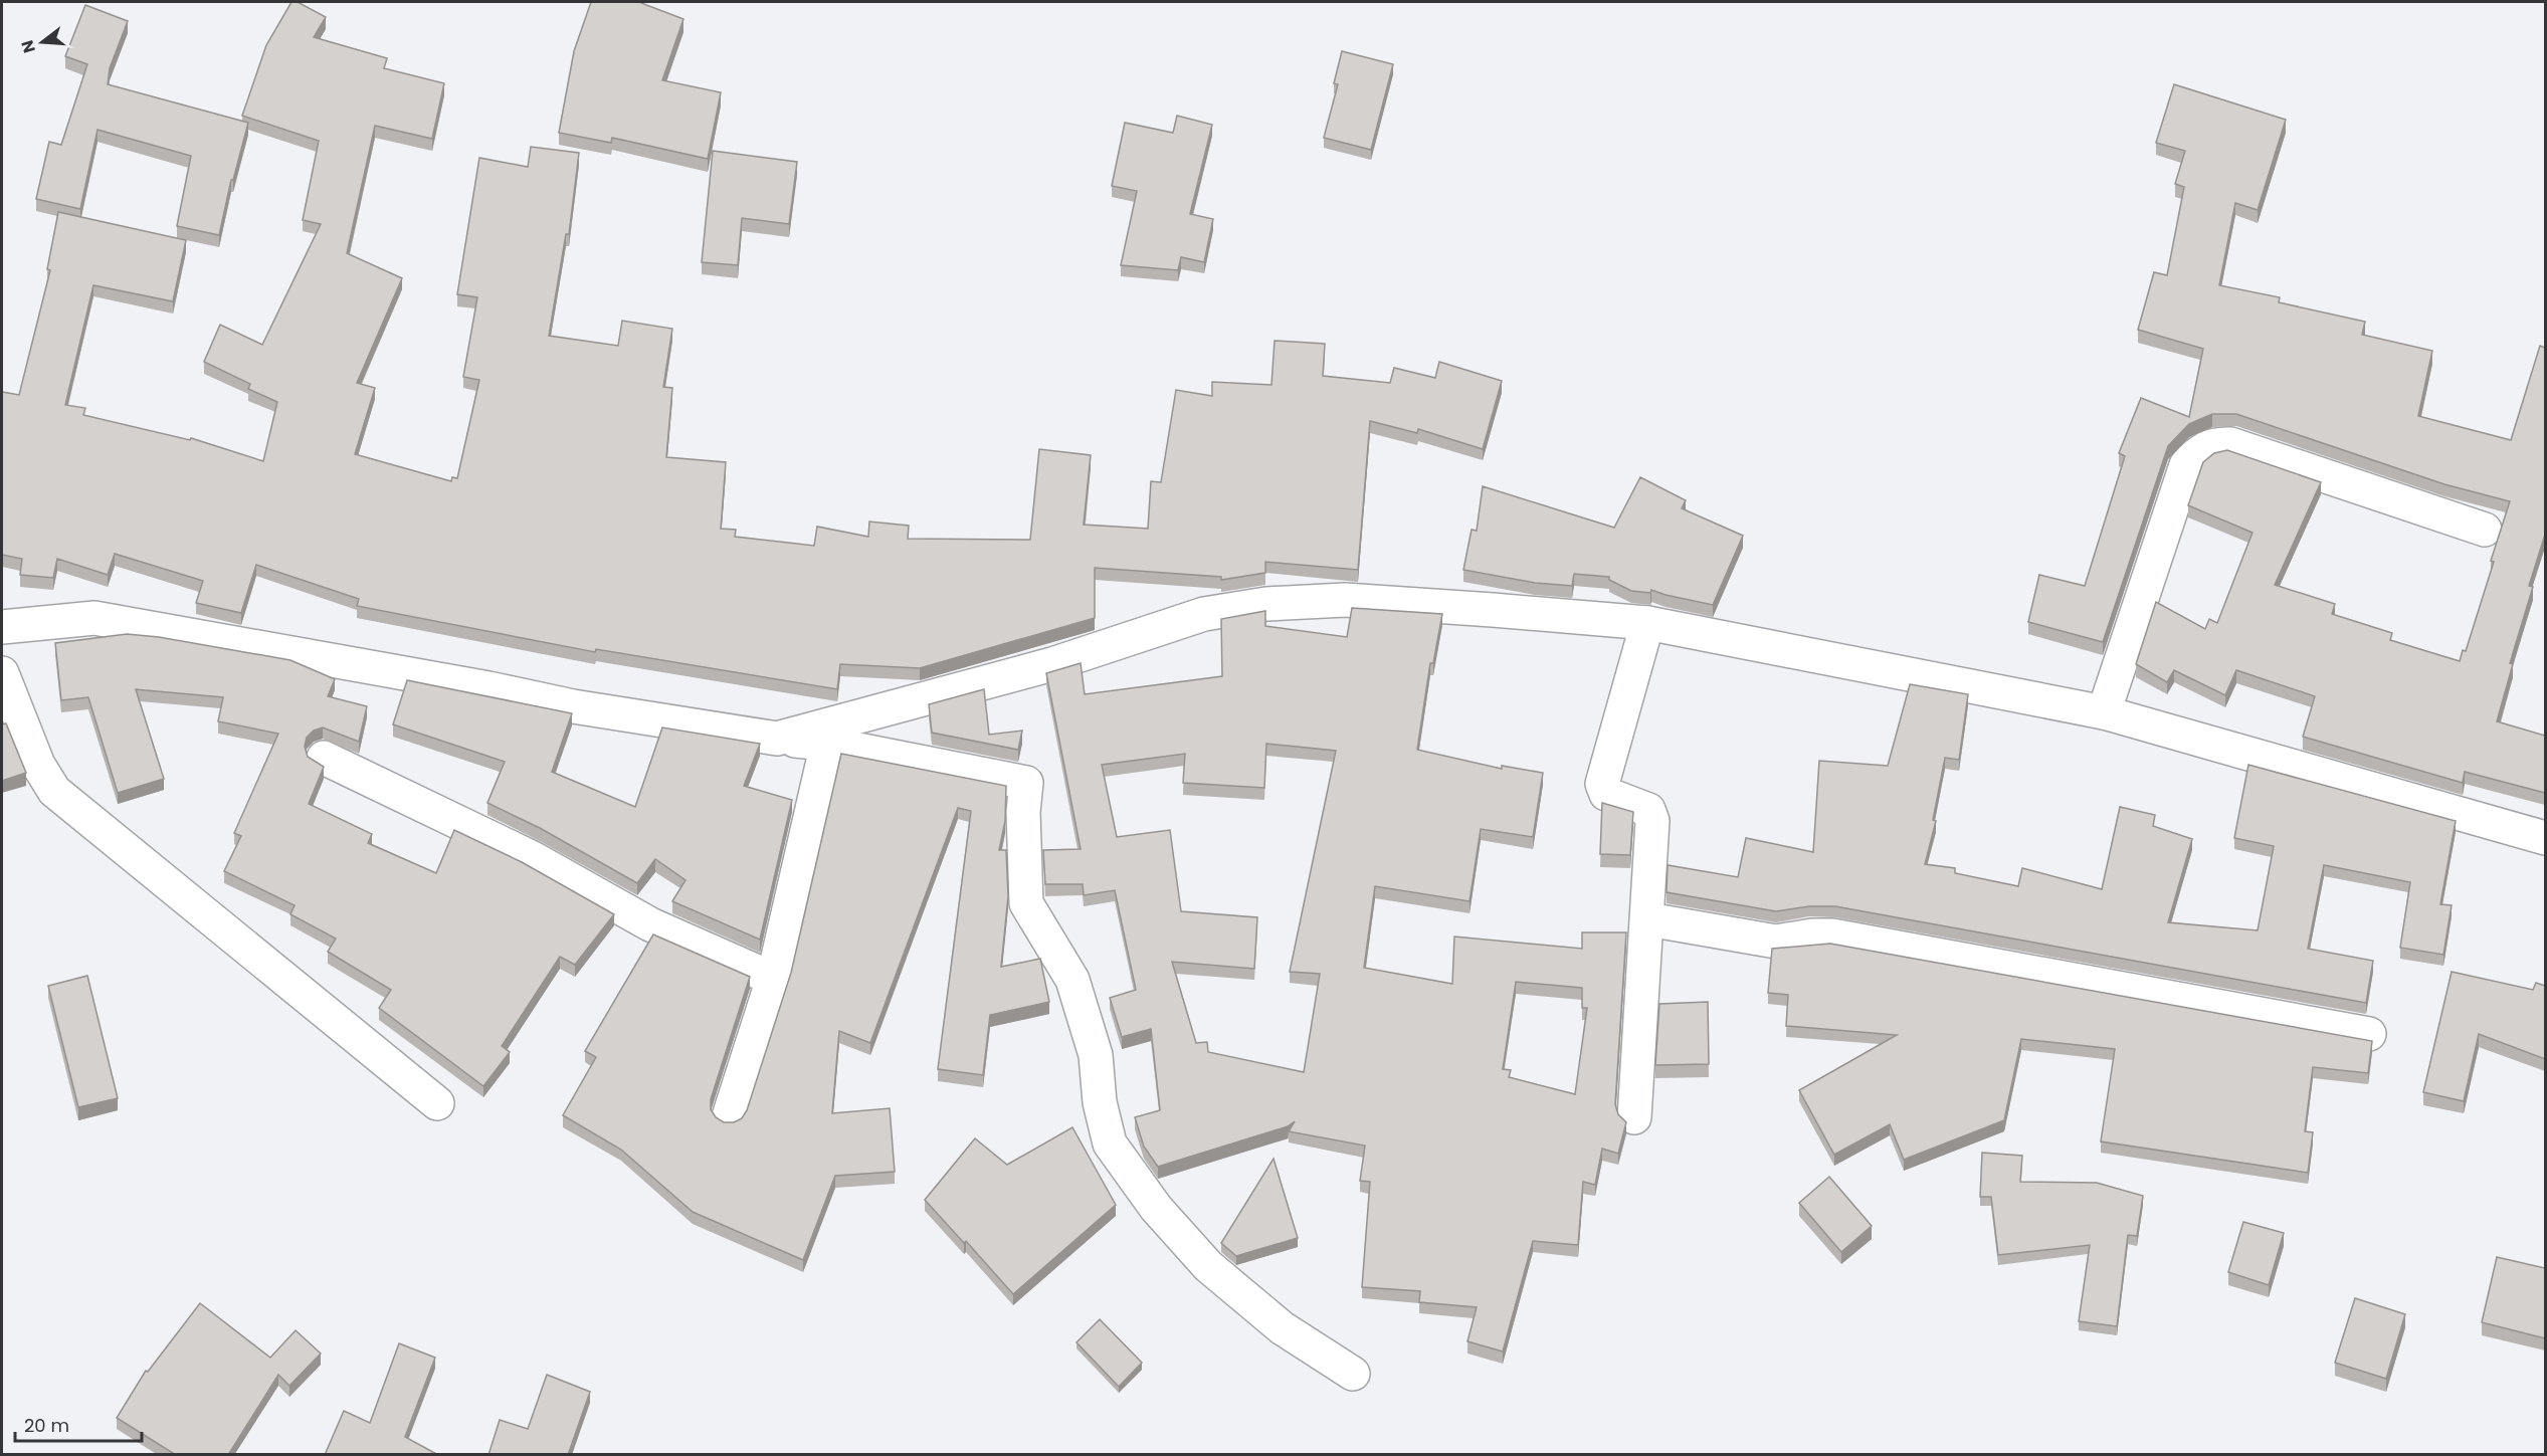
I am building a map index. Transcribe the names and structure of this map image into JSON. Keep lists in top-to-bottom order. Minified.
{"scale_bar":"20 m","north":"left"}
